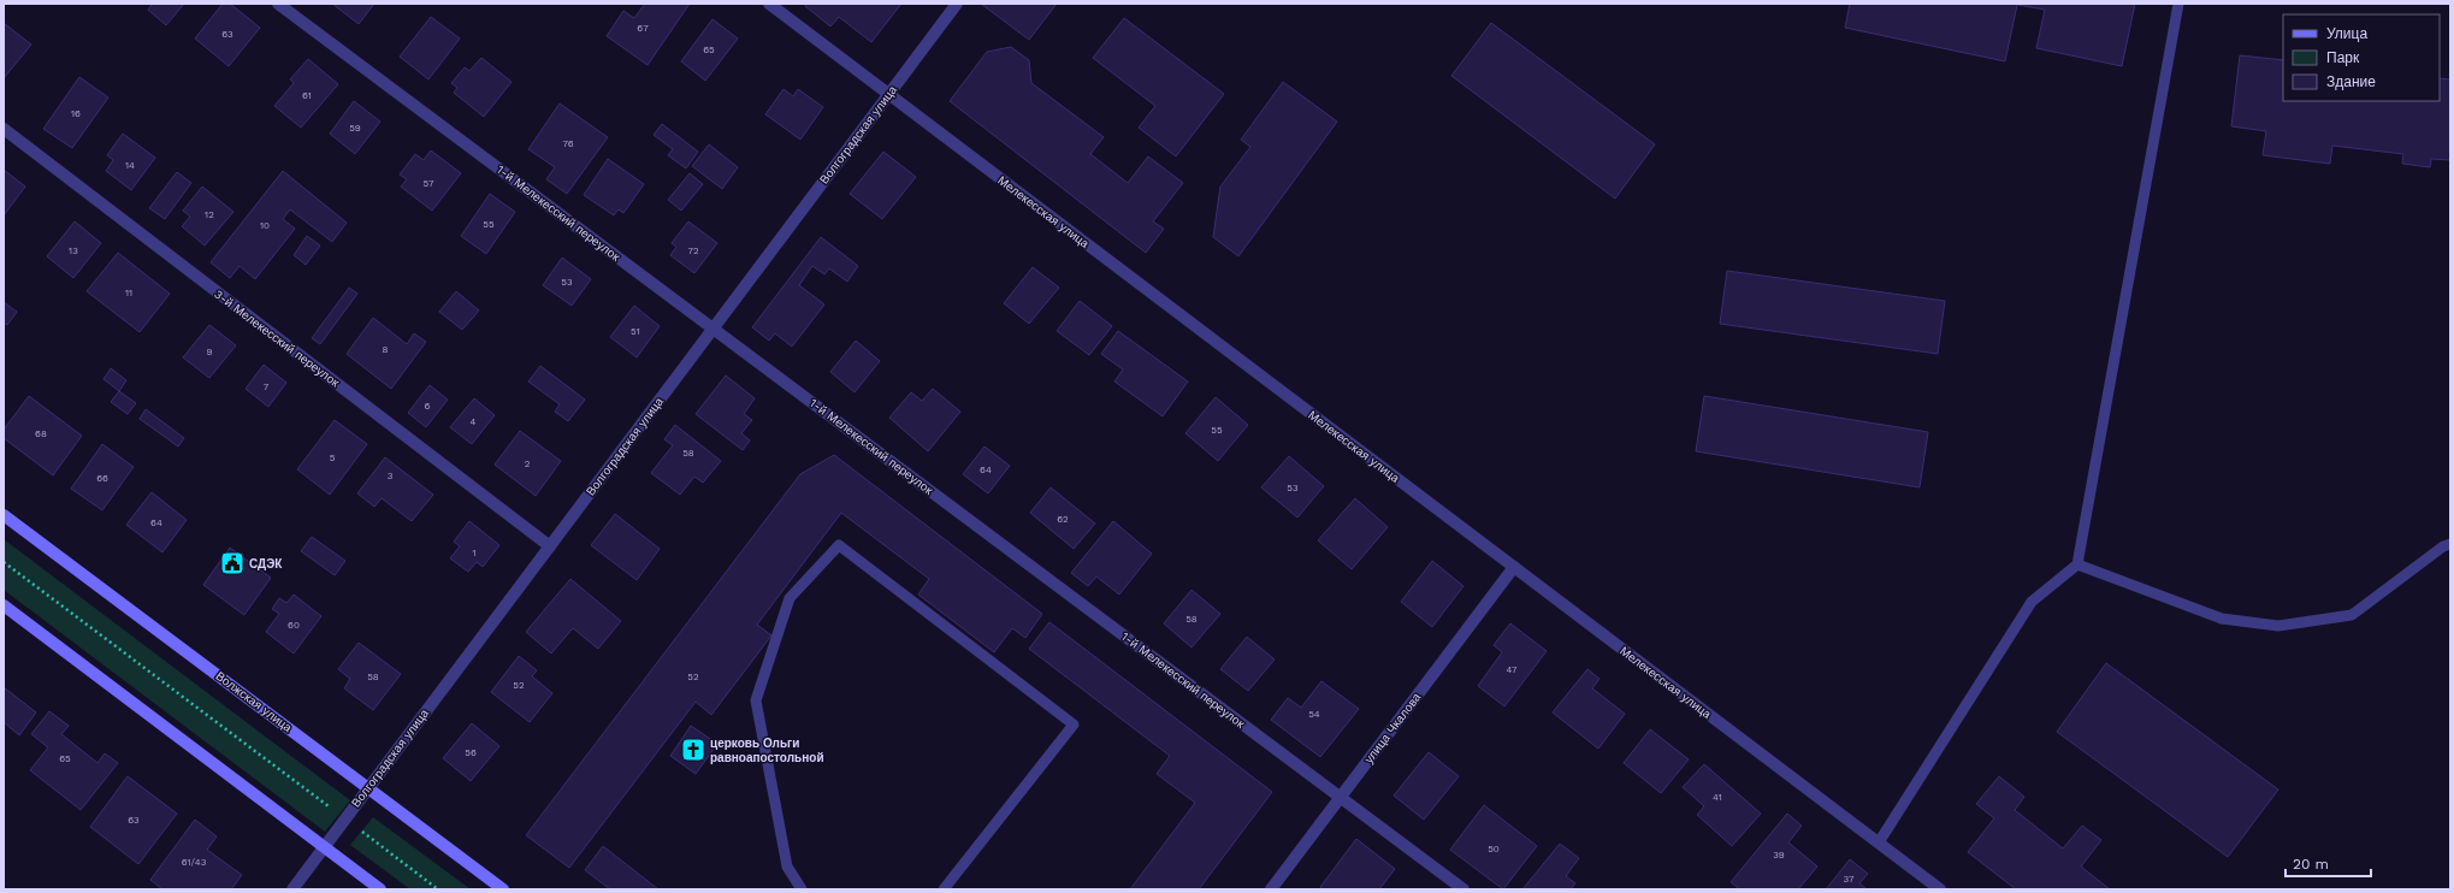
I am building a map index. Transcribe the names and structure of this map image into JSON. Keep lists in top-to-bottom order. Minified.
{"streets":{"main road":["Волжская улица"],"street":["Волгоградская улица","Мелекесская улица","1-й Мелекесский переулок","3-й Мелекесский переулок","улица Чкалова"]},"crossings":[["Волгоградская улица","Мелекесская улица"],["Волгоградская улица","1-й Мелекесский переулок"],["Волгоградская улица","3-й Мелекесский переулок"],["Волгоградская улица","Волжская улица"],["Мелекесская улица","улица Чкалова"],["1-й Мелекесский переулок","улица Чкалова"]],"places":{"public building":["СДЭК"],"church":["церковь Ольги равноапостольной"]},"house_numbers":["67","63","65","61","16","59","76","14","57","12","55","10","13","72","53","11","51","8","9","7","6","4","55","68","58","5","2","64","3","66","53","62","64","1","58","60","47","58","52","52","54","56","65","41","63","50","39","61/43","37"],"legend":["Улица","Парк","Здание"],"scale_bar":"20 m"}
